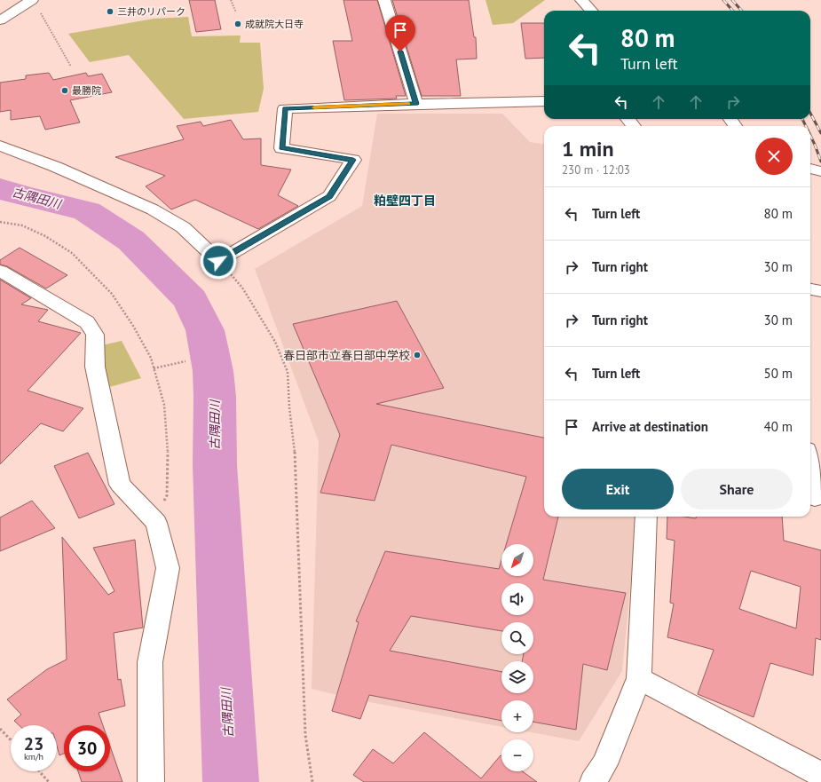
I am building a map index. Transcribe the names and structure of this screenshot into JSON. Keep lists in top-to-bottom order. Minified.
{"districts":["粕壁四丁目"],"water":["古隅田川"],"places":["三井のリパーク","成就院大日寺","最勝院","春日部市立春日部中学校"],"north":"bottom left","page":{"turn":["80 m","Turn left"],"heading":["1 min","230 m · 12:03"],"list":[{"name":"Turn left","value":"80 m"},{"name":"Turn right","value":"30 m"},{"name":"Turn right","value":"30 m"},{"name":"Turn left","value":"50 m"},{"name":"Arrive at destination","value":"40 m"}],"buttons":["Exit","Share"],"map_buttons":["+","−"],"speed":"23 km/h","limit":"30"}}
